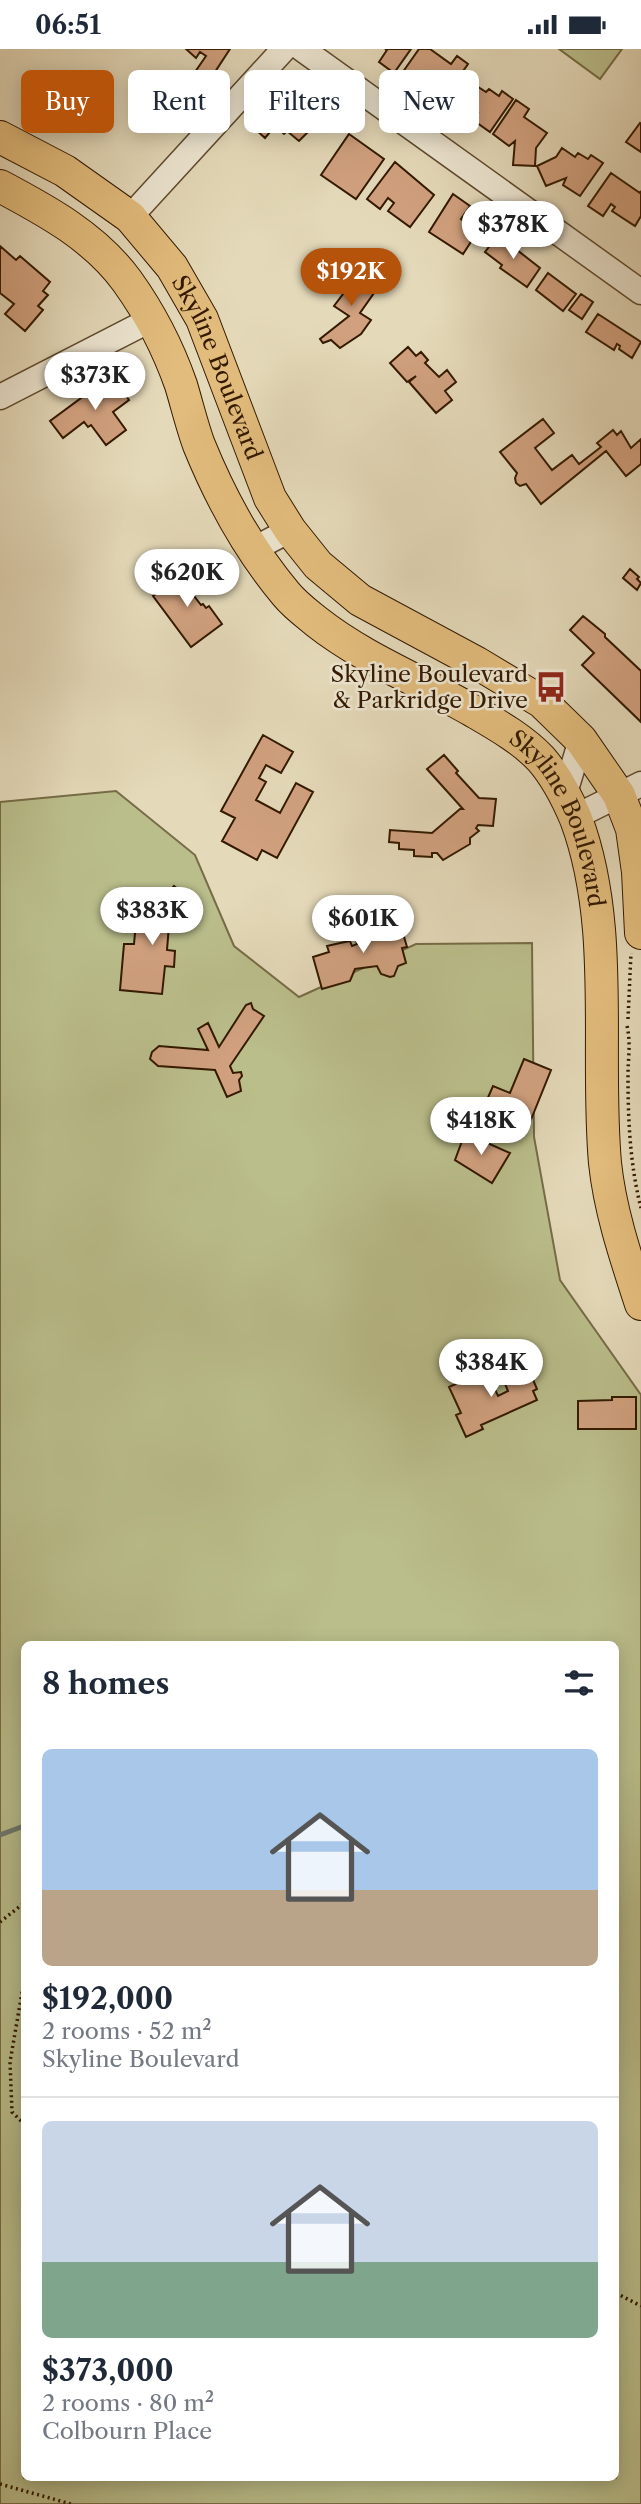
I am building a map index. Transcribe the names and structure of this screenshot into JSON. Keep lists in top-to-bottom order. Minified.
{"streets":{"main road":["Skyline Boulevard"]},"places":{"bus stop":["Skyline Boulevard & Parkridge Drive"]},"page":{"status":"06:51","chip":["Buy","Rent","Filters","New"],"price":["$378K","$192K","$373K","$620K","$383K","$601K","$418K","$384K"],"heading":"8 homes","list":[{"name":"$192,000","note":"2 rooms · 52 m² · Skyline Boulevard"},{"name":"$373,000","note":"2 rooms · 80 m² · Colbourn Place"}]}}
